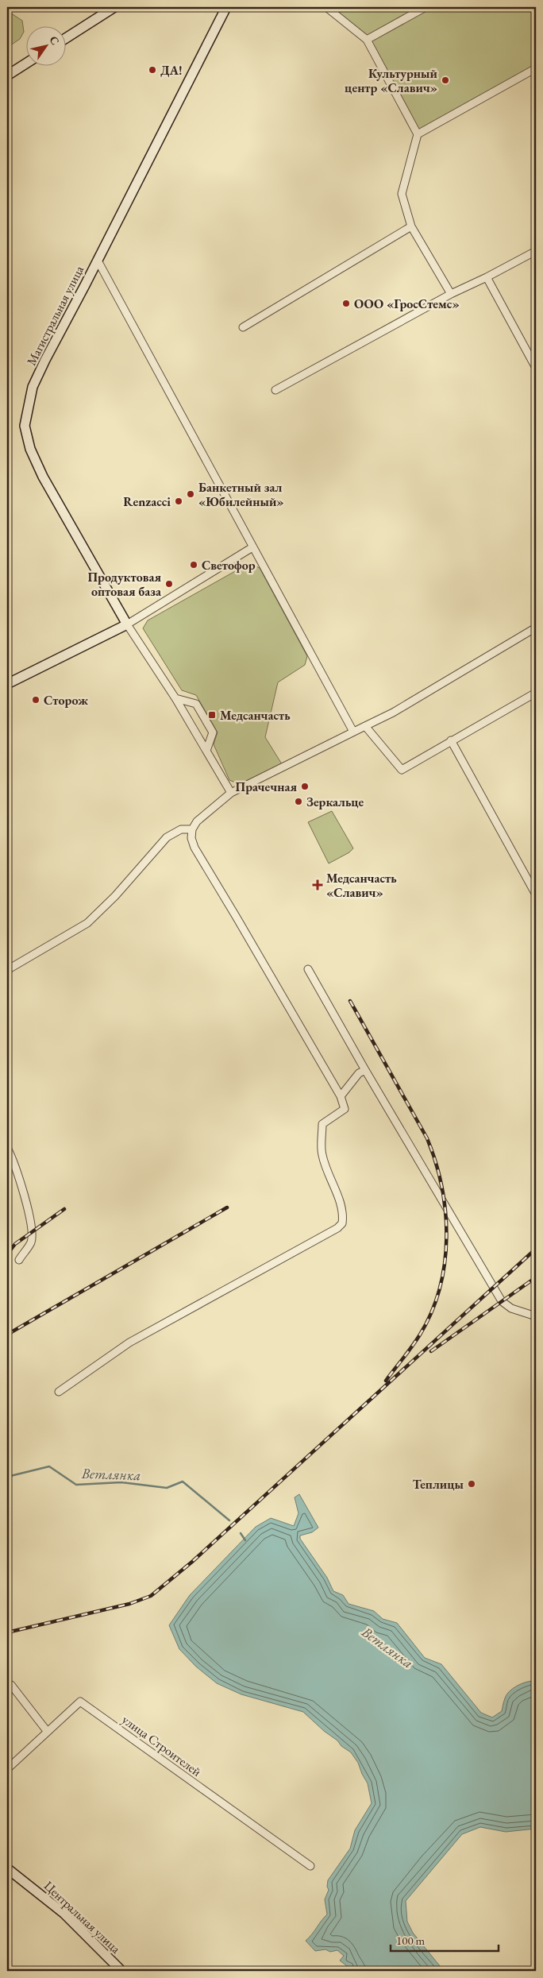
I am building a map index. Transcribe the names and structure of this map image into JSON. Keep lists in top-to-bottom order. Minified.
{"streets":{"main road":["Магистральная улица","Центральная улица"],"street":["улица Строителей"]},"water":["Ветлянка"],"places":{"other":["ДА!","Культурный центр «Славич»","ООО «ГросСтемс»","Банкетный зал «Юбилейный»","Renzacci","Светофор","Продуктовая оптовая база","Сторож","Прачечная","Зеркальце","Теплицы"],"transit":["Медсанчасть"],"health":["Медсанчасть «Славич»"]},"scale_bar":"100 m","north":"top right"}
